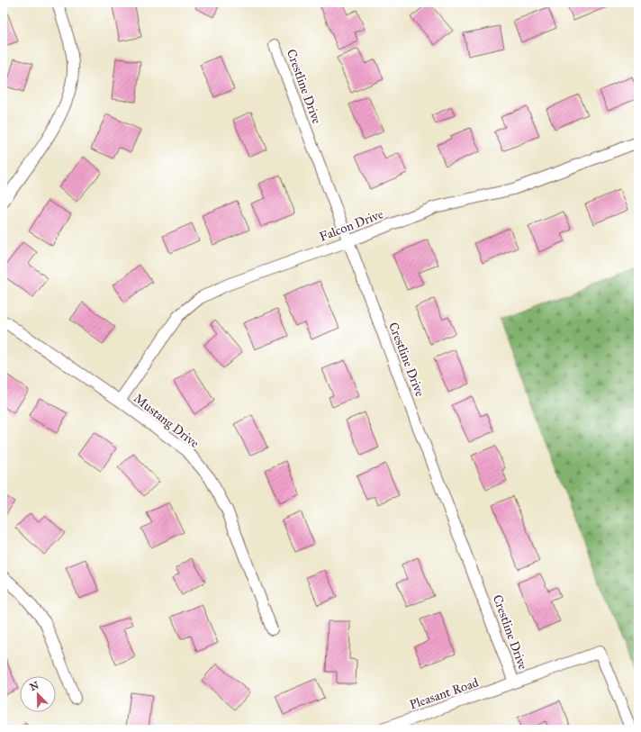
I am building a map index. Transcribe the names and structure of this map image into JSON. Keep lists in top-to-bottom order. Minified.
{"streets":{"street":["Crestline Drive","Falcon Drive","Mustang Drive","Pleasant Road"]},"crossings":[["Crestline Drive","Falcon Drive"],["Crestline Drive","Pleasant Road"],["Falcon Drive","Mustang Drive"]],"north":"top left"}
